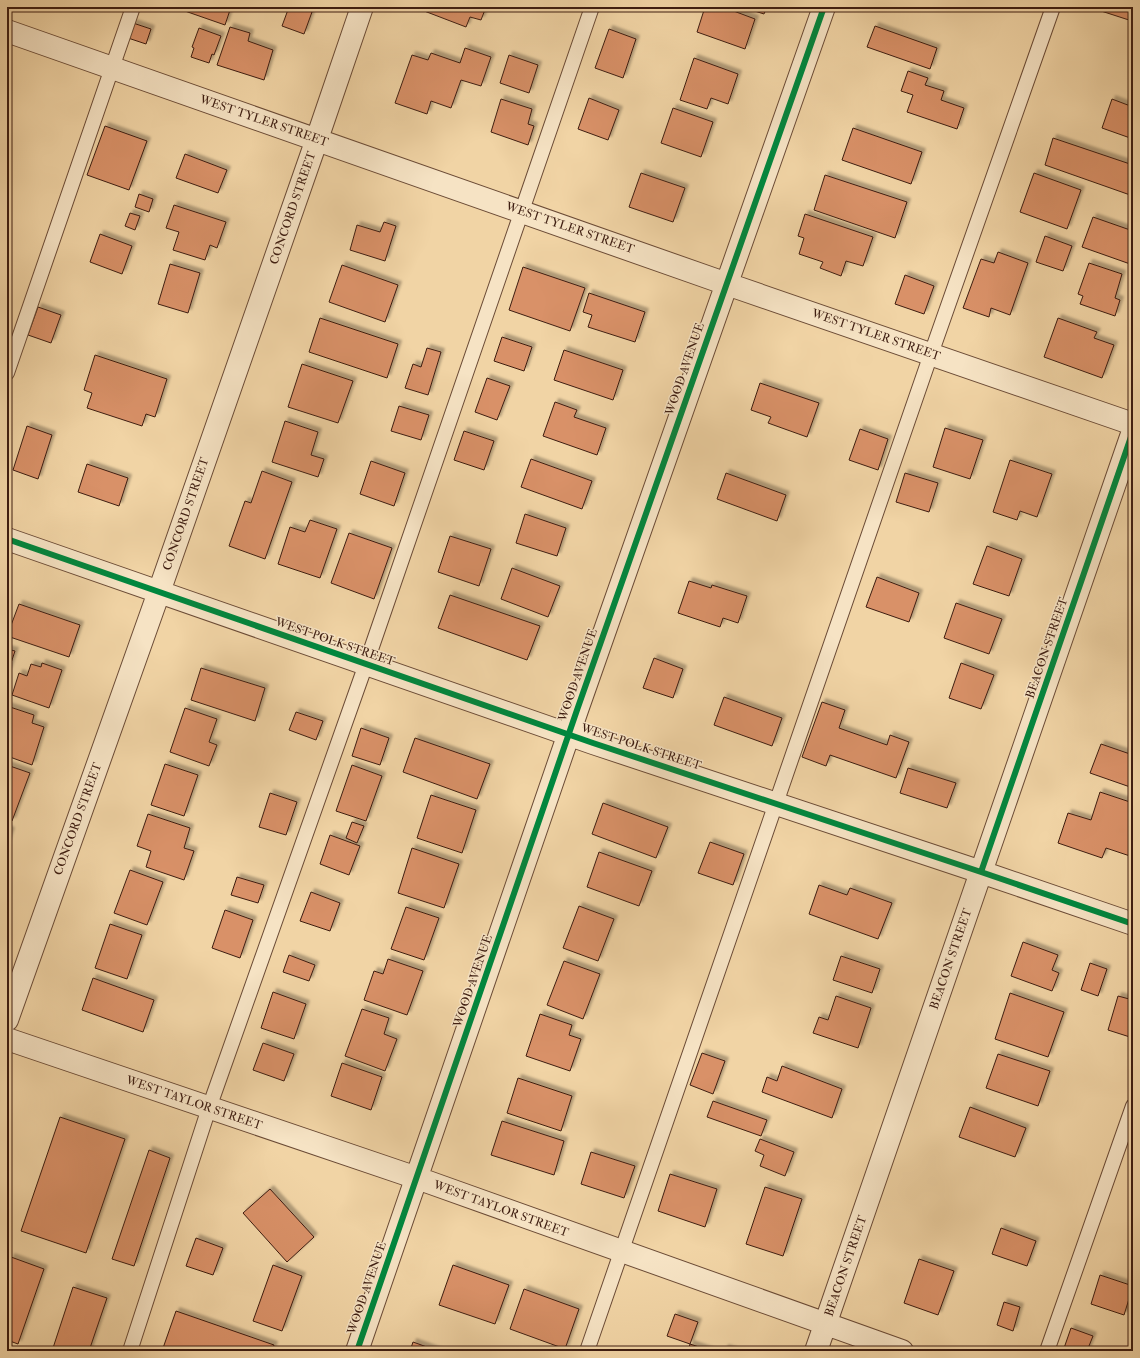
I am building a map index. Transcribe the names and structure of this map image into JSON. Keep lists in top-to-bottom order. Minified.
{"streets":{"street":["WEST TYLER STREET","CONCORD STREET","WOOD AVENUE","WEST POLK STREET","BEACON STREET","WEST TAYLOR STREET"]},"crossings":[["WEST TYLER STREET","CONCORD STREET"],["WEST TYLER STREET","WOOD AVENUE"],["CONCORD STREET","WEST POLK STREET"],["WOOD AVENUE","WEST POLK STREET"],["WOOD AVENUE","WEST TAYLOR STREET"],["WEST POLK STREET","BEACON STREET"],["BEACON STREET","WEST TAYLOR STREET"]]}
